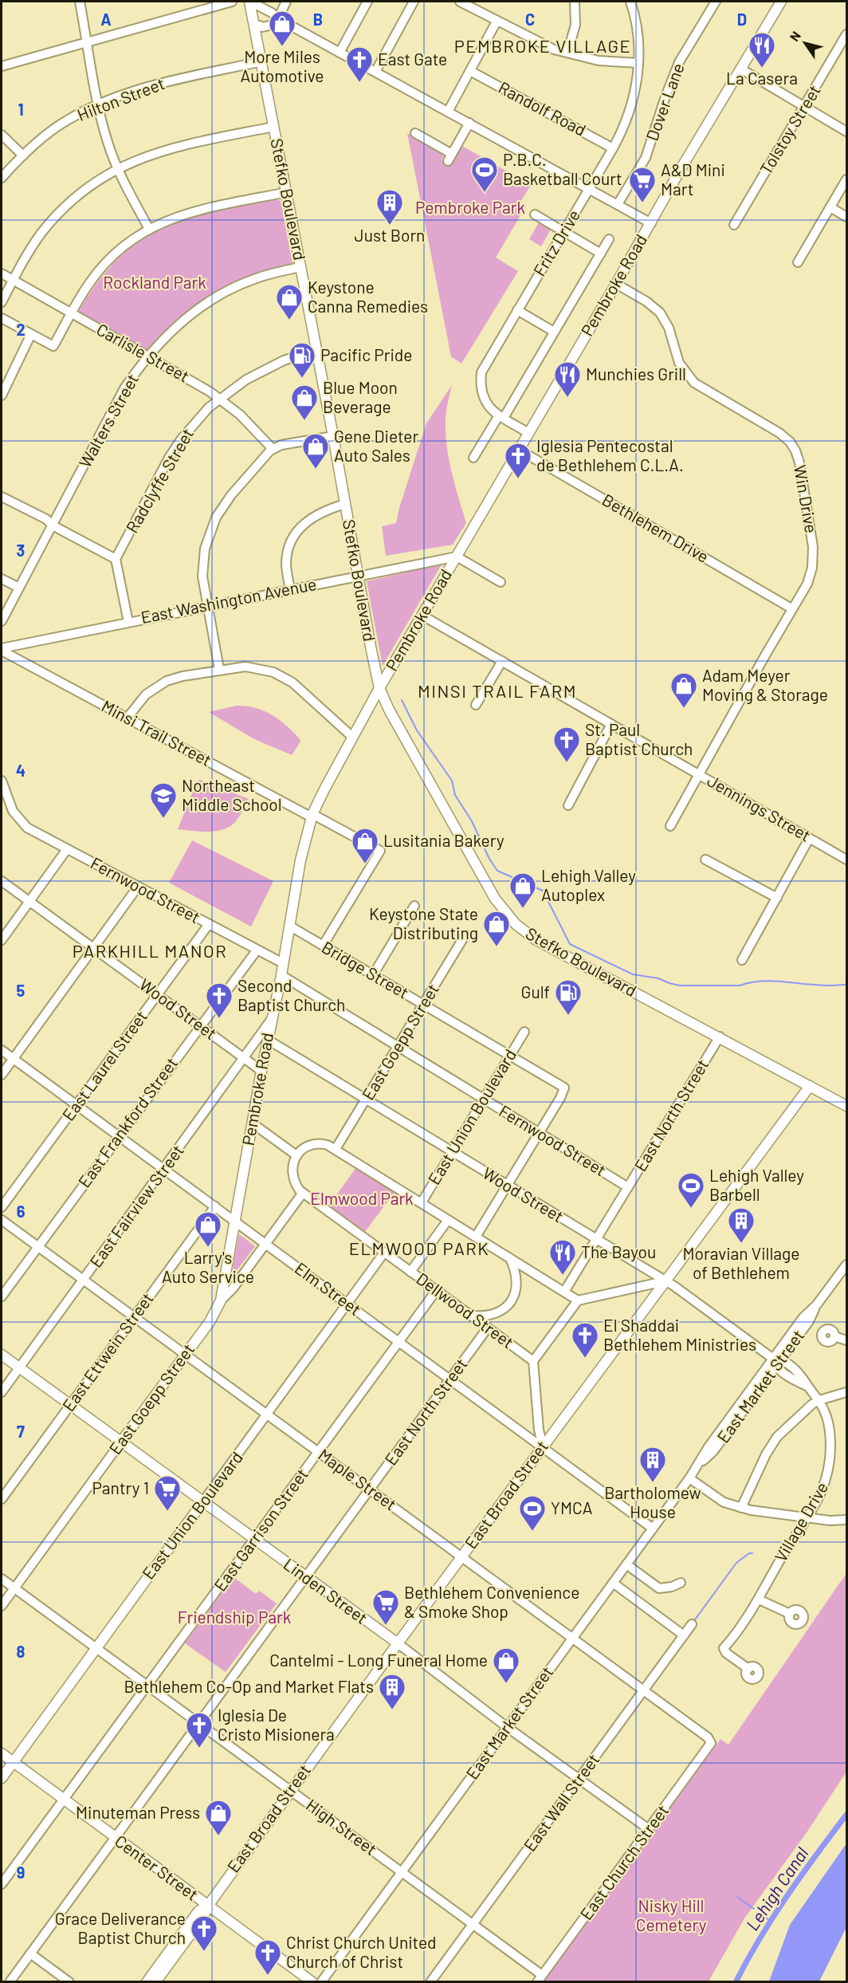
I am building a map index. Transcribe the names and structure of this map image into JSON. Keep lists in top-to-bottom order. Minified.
{"streets":{"main road":["Stefko Boulevard","Pembroke Road","East Goepp Street","East Union Boulevard","East Broad Street","Linden Street","Center Street"],"street":["Hilton Street","Dover Lane","Randolf Road","Tolstoy Street","Fritz Drive","Carlisle Street","Walters Street","Radclyffe Street","Win Drive","Bethlehem Drive","East Washington Avenue","Minsi Trail Street","Jennings Street","Fernwood Street","Bridge Street","Wood Street","East Laurel Street","East North Street","East Frankford Street","East Fairview Street","Elm Street","Dellwood Street","East Ettwein Street","East Market Street","Maple Street","Village Drive","East Garrison Street","East Wall Street","High Street","East Church Street"]},"crossings":[["Hilton Street","Stefko Boulevard"],["Randolf Road","Fritz Drive"],["Stefko Boulevard","Pembroke Road"],["Stefko Boulevard","Walters Street"],["Stefko Boulevard","Radclyffe Street"],["Stefko Boulevard","East Washington Avenue"],["Stefko Boulevard","East North Street"],["Stefko Boulevard","East Broad Street"],["Fritz Drive","Pembroke Road"],["Pembroke Road","Win Drive"],["Pembroke Road","Bethlehem Drive"],["Pembroke Road","East Washington Avenue"],["Pembroke Road","Minsi Trail Street"],["Pembroke Road","Jennings Street"],["Pembroke Road","Fernwood Street"],["Pembroke Road","Bridge Street"],["Pembroke Road","Wood Street"],["Pembroke Road","East Goepp Street"],["Pembroke Road","East Fairview Street"],["Pembroke Road","Elm Street"],["Carlisle Street","Walters Street"],["Carlisle Street","Radclyffe Street"],["Win Drive","Bethlehem Drive"],["Win Drive","Jennings Street"],["East Washington Avenue","Minsi Trail Street"],["Minsi Trail Street","Bridge Street"],["Fernwood Street","Bridge Street"],["Fernwood Street","East Goepp Street"],["Fernwood Street","East Laurel Street"],["Fernwood Street","East North Street"],["Fernwood Street","East Union Boulevard"],["Fernwood Street","East Frankford Street"],["Bridge Street","East Goepp Street"],["Bridge Street","East Union Boulevard"],["Wood Street","East Goepp Street"],["Wood Street","East Laurel Street"],["Wood Street","East North Street"],["Wood Street","East Union Boulevard"],["Wood Street","East Frankford Street"],["Wood Street","East Fairview Street"],["Wood Street","East Market Street"],["Wood Street","East Broad Street"],["Wood Street","Village Drive"],["East Goepp Street","Elm Street"],["East Goepp Street","Dellwood Street"],["East Goepp Street","Maple Street"],["East Goepp Street","Linden Street"],["East Goepp Street","High Street"],["East Laurel Street","Elm Street"],["East North Street","Elm Street"],["East North Street","Dellwood Street"],["East North Street","Maple Street"],["East North Street","Linden Street"],["East North Street","High Street"],["East North Street","Center Street"],["East Union Boulevard","Elm Street"],["East Union Boulevard","Dellwood Street"],["East Union Boulevard","Maple Street"],["East Union Boulevard","Linden Street"],["East Union Boulevard","High Street"],["East Union Boulevard","Center Street"],["East Frankford Street","Elm Street"],["East Frankford Street","Maple Street"],["East Fairview Street","Elm Street"],["East Fairview Street","Maple Street"],["East Fairview Street","Linden Street"],["Elm Street","East Ettwein Street"],["Elm Street","East Market Street"],["Elm Street","East Broad Street"],["Elm Street","East Garrison Street"],["Dellwood Street","East Garrison Street"],["East Ettwein Street","Maple Street"],["East Ettwein Street","Linden Street"],["East Market Street","Maple Street"],["East Market Street","Village Drive"],["East Market Street","Linden Street"],["East Market Street","High Street"],["Maple Street","East Broad Street"],["Maple Street","East Garrison Street"],["Maple Street","East Wall Street"],["Maple Street","East Church Street"],["East Broad Street","Linden Street"],["East Broad Street","High Street"],["East Broad Street","Center Street"],["East Garrison Street","Linden Street"],["East Garrison Street","High Street"],["East Garrison Street","Center Street"],["Linden Street","East Wall Street"],["Linden Street","East Church Street"],["East Wall Street","High Street"],["High Street","East Church Street"]],"districts":["PEMBROKE VILLAGE","MINSI TRAIL FARM","PARKHILL MANOR","ELMWOOD PARK"],"water":["Lehigh Canal"],"parks":["Pembroke Park","Rockland Park","Elmwood Park","Friendship Park","Nisky Hill Cemetery"],"places":{"shop":["More Miles Automotive","Keystone Canna Remedies","Blue Moon Beverage","Gene Dieter Auto Sales","Adam Meyer Moving & Storage","Lusitania Bakery","Lehigh Valley Autoplex","Keystone State Distributing","Larry's Auto Service","Cantelmi - Long Funeral Home","Minuteman Press"],"restaurant":["La Casera","Munchies Grill","The Bayou"],"church":["East Gate","Iglesia Pentecostal de Bethlehem C.L.A.","St. Paul Baptist Church","Second Baptist Church","El Shaddai Bethlehem Ministries","Iglesia De Cristo Misionera","Grace Deliverance Baptist Church","Christ Church United Church of Christ"],"sports":["P.B.C. Basketball Court","Lehigh Valley Barbell","YMCA"],"supermarket":["A&D Mini Mart","Pantry 1","Bethlehem Convenience & Smoke Shop"],"building":["Just Born","Moravian Village of Bethlehem","Bartholomew House","Bethlehem Co-Op and Market Flats"],"fuel station":["Pacific Pride","Gulf"],"school or university":["Northeast Middle School"]},"north":"top left","grid":{"columns":["A","B","C","D"],"rows":["1","2","3","4","5","6","7","8","9"]}}
